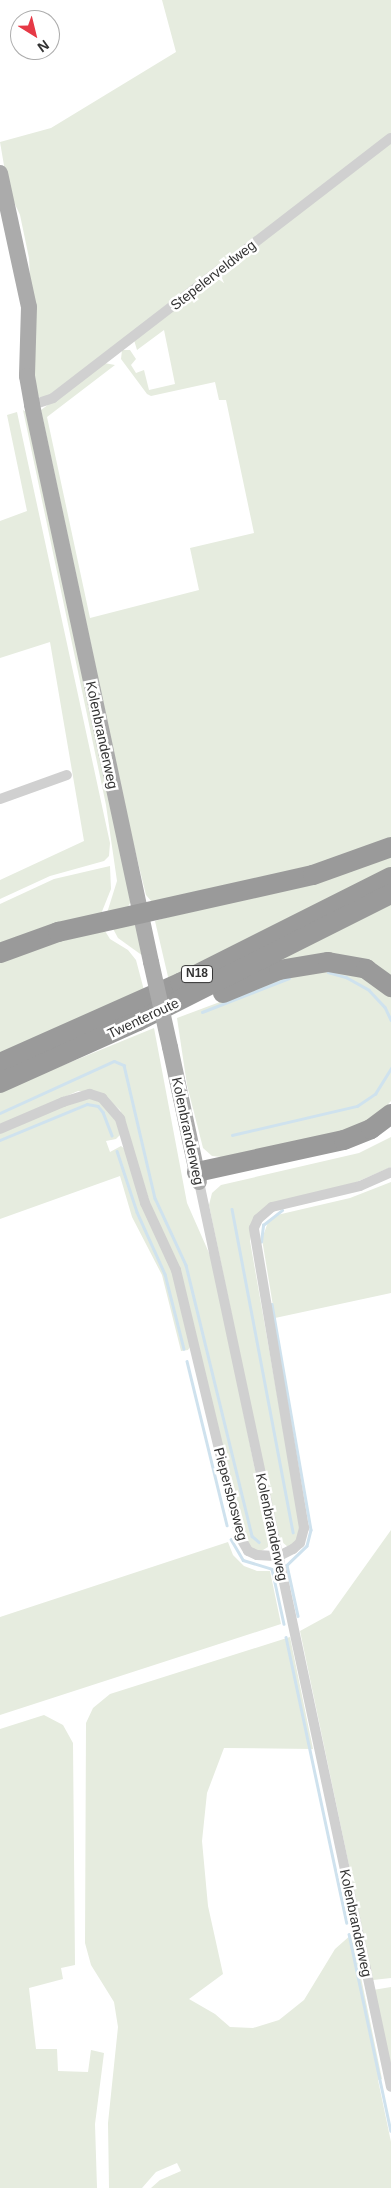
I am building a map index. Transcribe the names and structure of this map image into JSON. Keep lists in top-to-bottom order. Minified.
{"streets":{"highway":["N18","Twenteroute"],"main road":["Kolenbranderweg"],"street":["Stepelerveldweg","Piepersbosweg"]},"crossings":[["Stepelerveldweg","Kolenbranderweg"],["Kolenbranderweg","Piepersbosweg"],["N18","Twenteroute"]],"north":"bottom right"}
